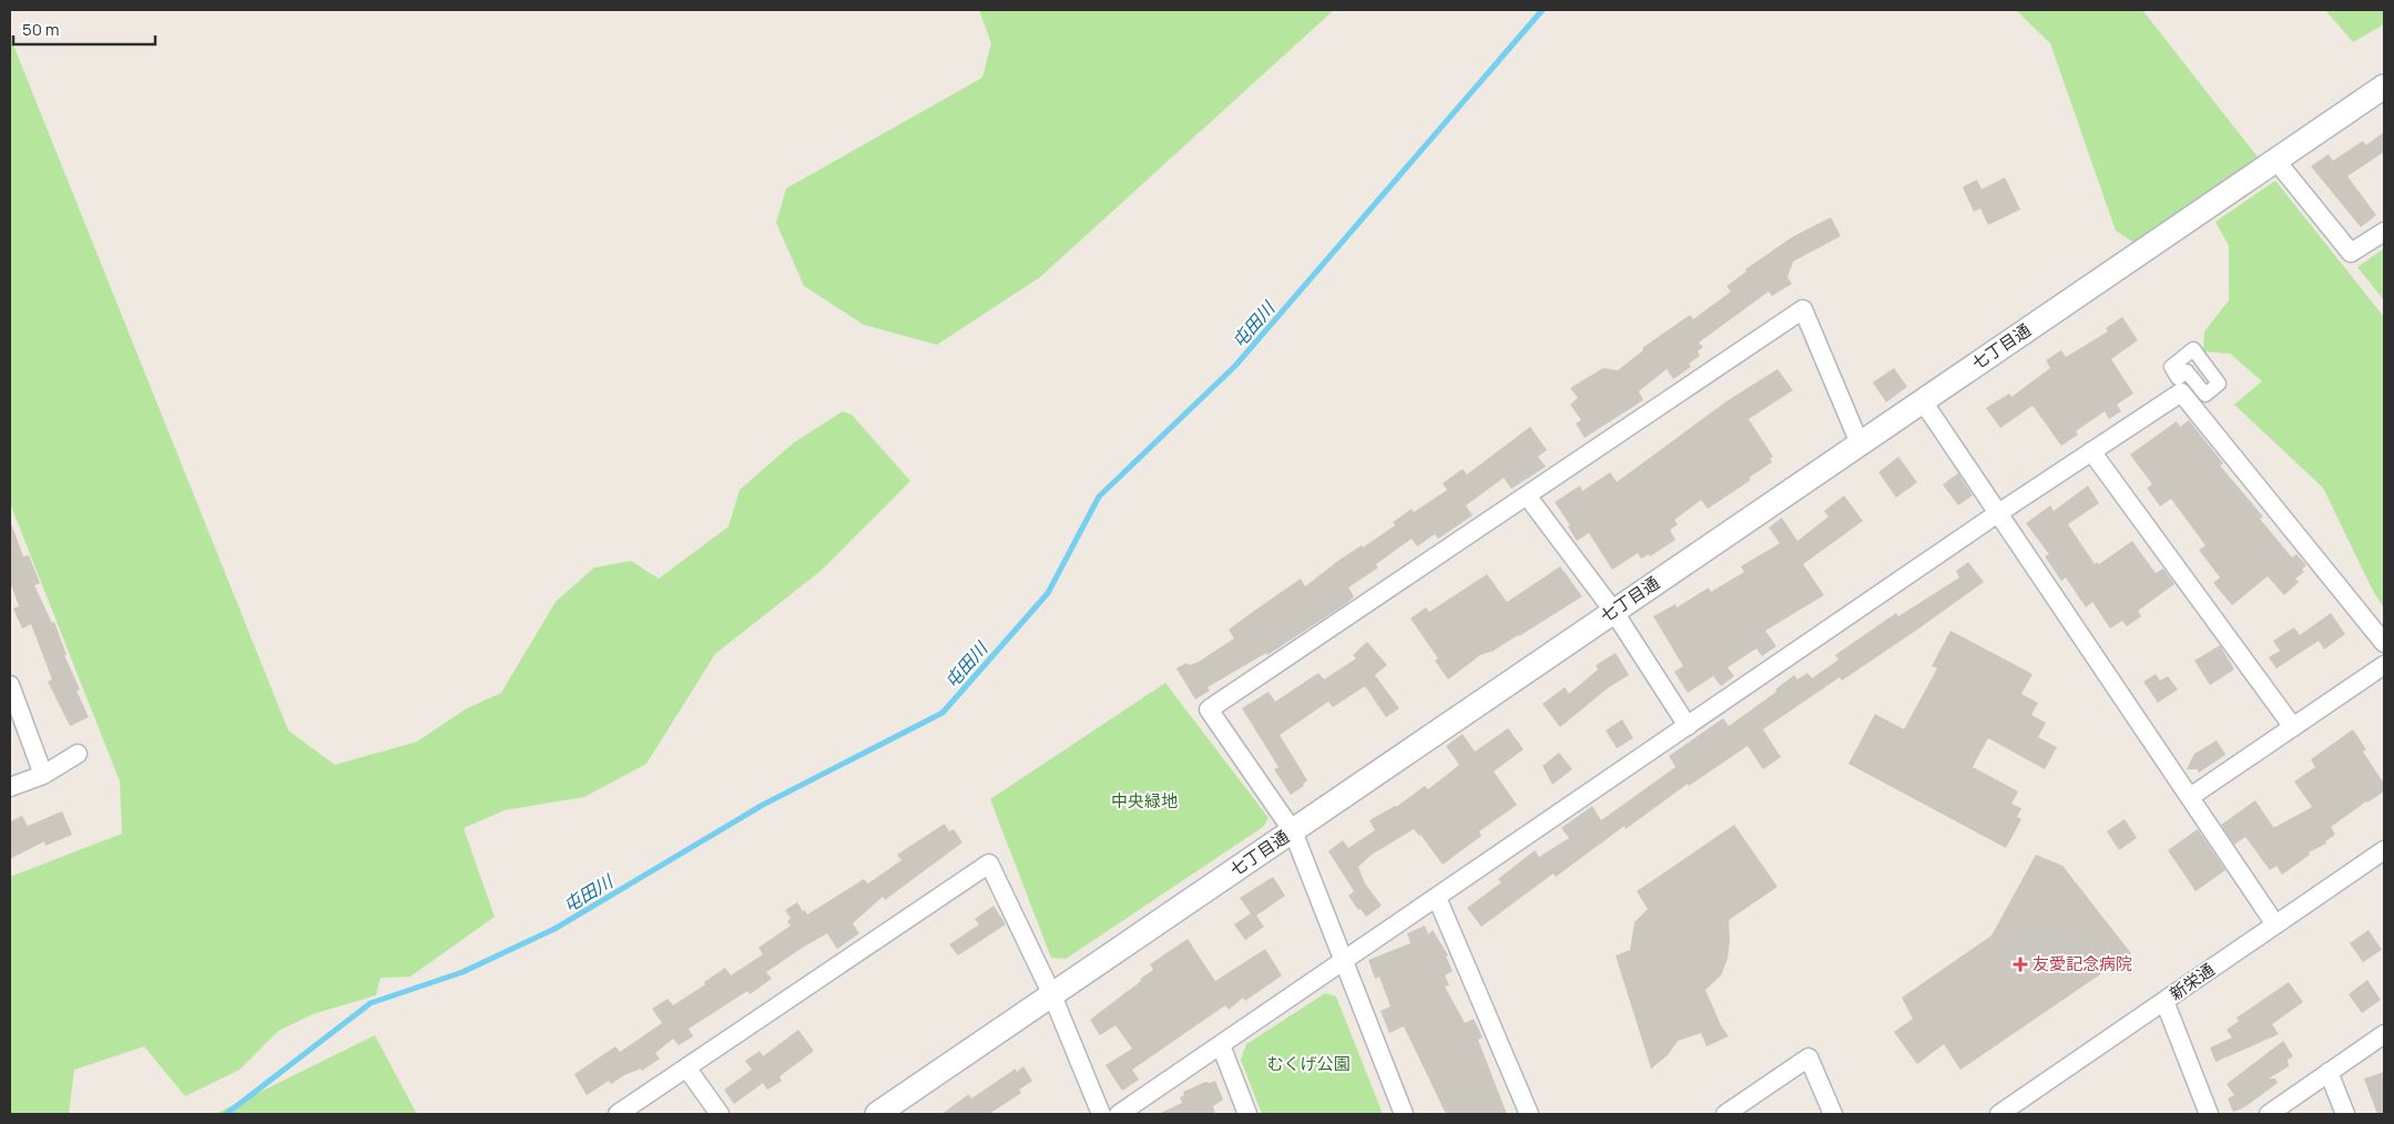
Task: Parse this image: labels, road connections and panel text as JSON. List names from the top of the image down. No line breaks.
{"streets":{"street":["七丁目通","新栄通"]},"water":["屯田川"],"parks":["中央緑地","むくげ公園"],"places":{"health":["友愛記念病院"]},"scale_bar":"50 m"}
